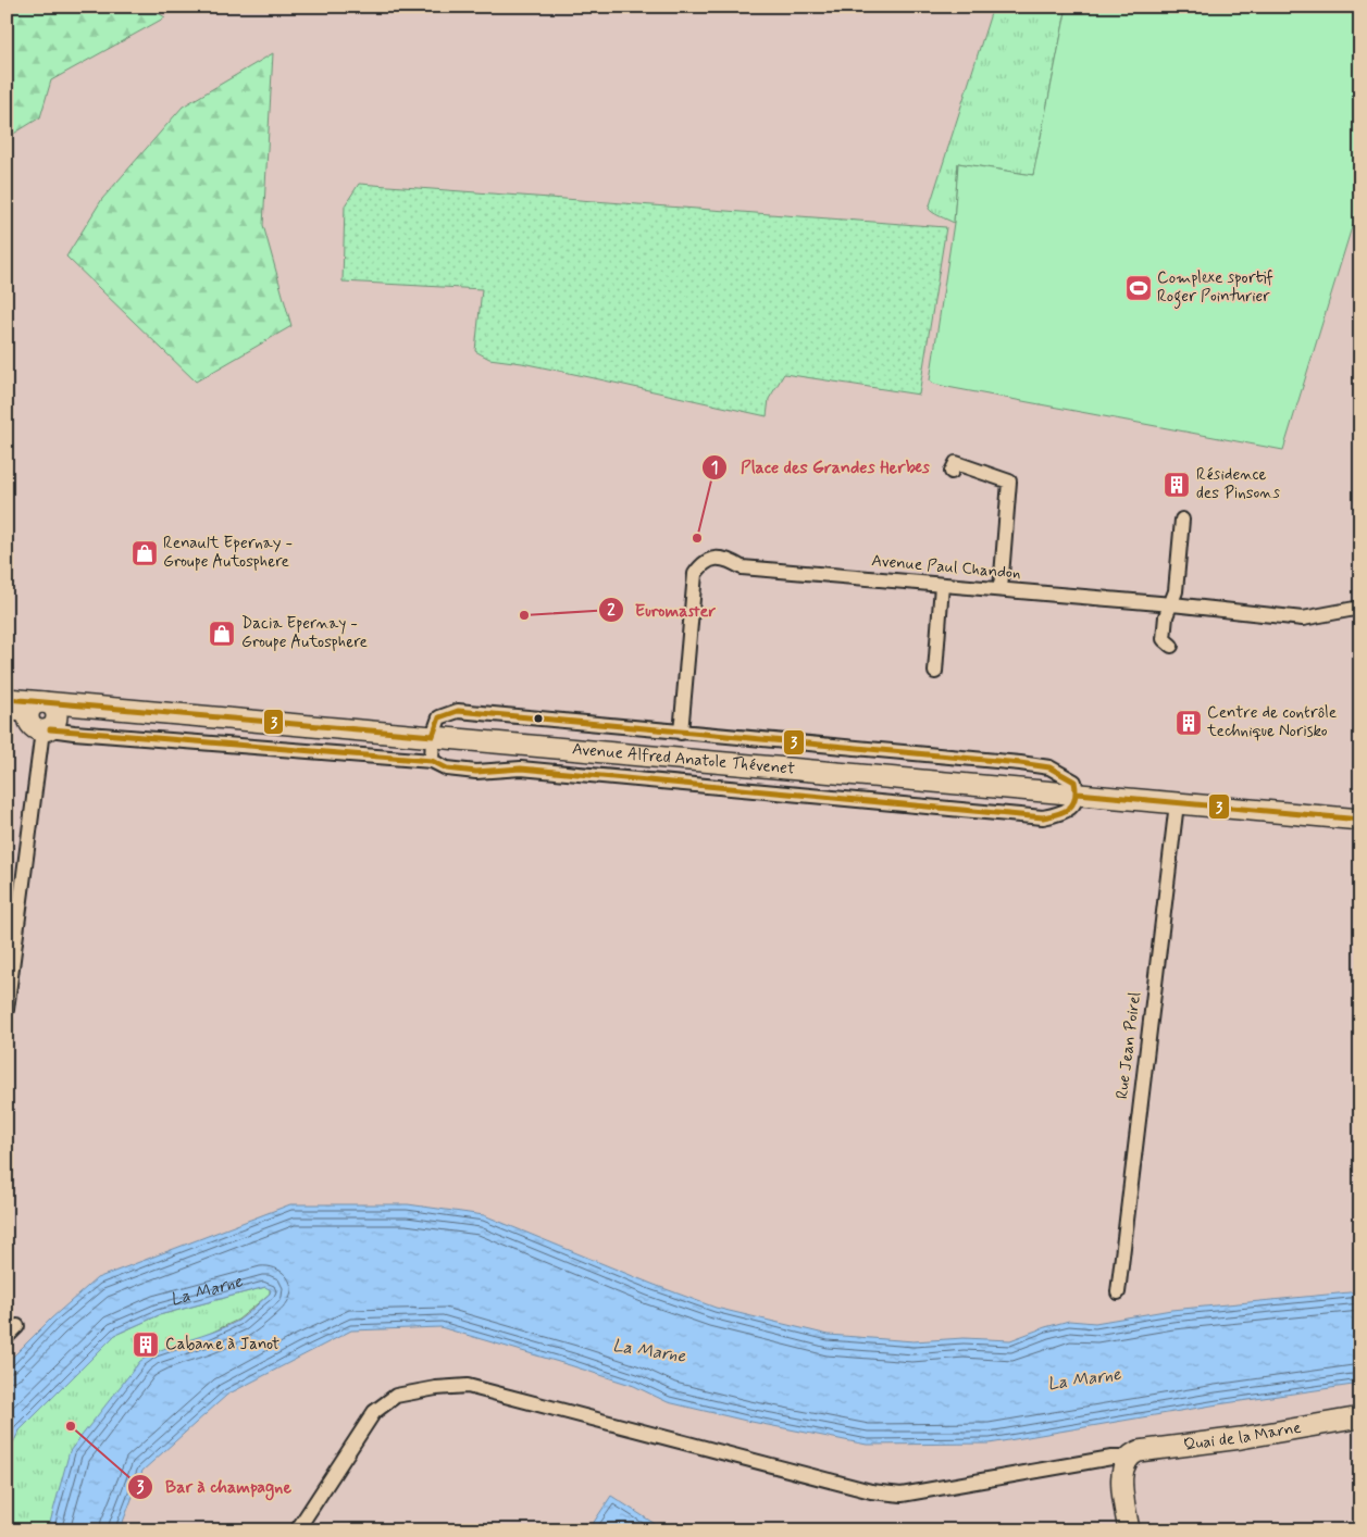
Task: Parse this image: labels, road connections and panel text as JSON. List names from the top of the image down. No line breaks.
{"streets":{"main road":["Avenue Alfred Anatole Thévenet","Quai de la Marne"],"street":["Avenue Paul Chandon","Rue Jean Poirel"]},"crossings":[["Avenue Alfred Anatole Thévenet","Rue Jean Poirel"]],"water":["La Marne"],"places":{"sports":["Complexe sportif Roger Pointurier"],"building":["Résidence des Pinsons","Centre de contrôle technique Norisko","Cabane à Janot"],"other":["Place des Grandes Herbes","Euromaster","Bar à champagne"],"shop":["Renault Epernay - Groupe Autosphere","Dacia Epernay - Groupe Autosphere"]},"lines":["transit line 3"]}
